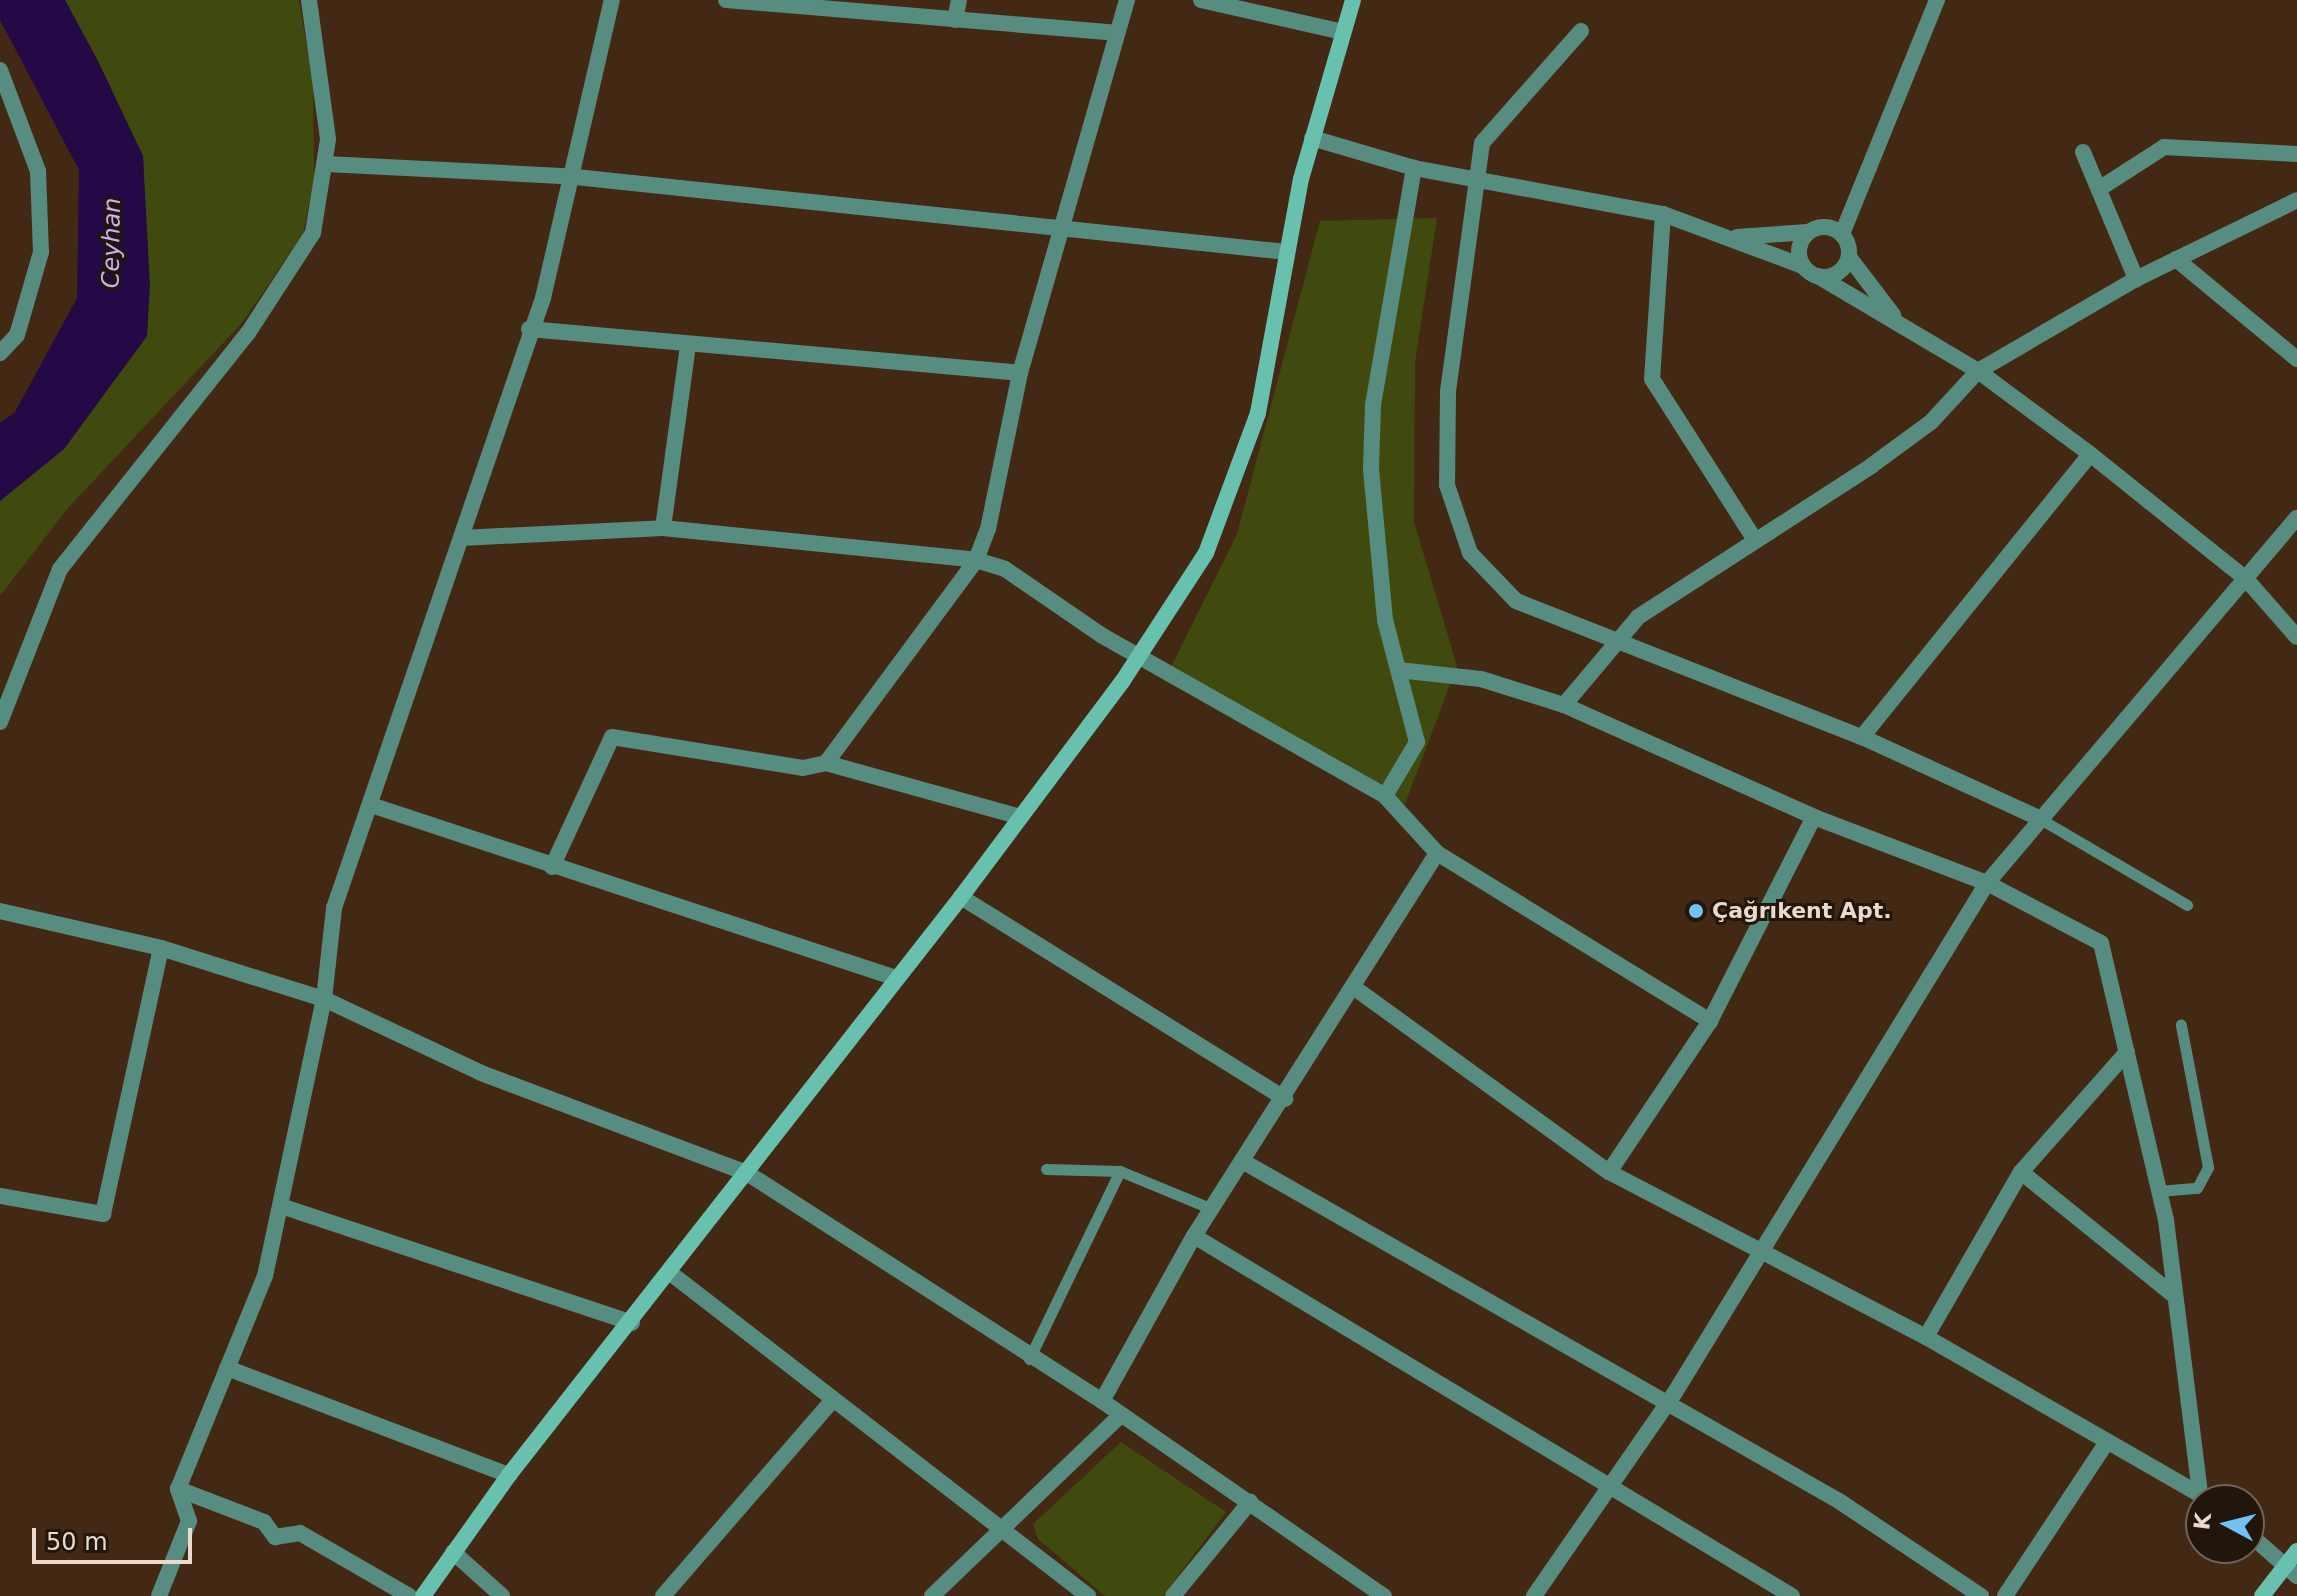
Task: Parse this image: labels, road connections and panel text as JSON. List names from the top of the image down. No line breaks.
{"water":["Ceyhan"],"places":["Çağrıkent Apt."],"scale_bar":"50 m","north":"left"}
